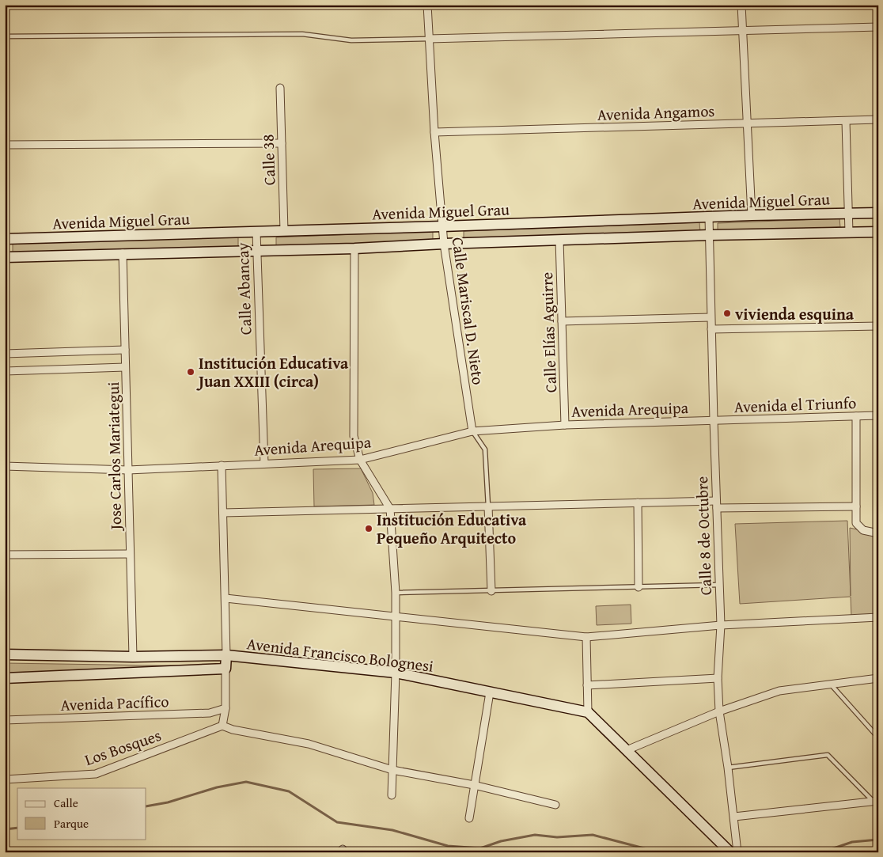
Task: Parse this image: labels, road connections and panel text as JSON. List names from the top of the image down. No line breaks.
{"streets":{"street":["Avenida Angamos","Calle 38","Avenida Miguel Grau","Calle Abancay","Calle Mariscal D. Nieto","Calle Elías Aguirre","Avenida el Triunfo","Avenida Arequipa","Jose Carlos Mariategui","Calle 8 de Octubre","Avenida Francisco Bolognesi","Avenida Pacífico","Los Bosques"]},"crossings":[["Avenida Angamos","Calle Mariscal D. Nieto"],["Calle 38","Avenida Miguel Grau"],["Avenida Miguel Grau","Calle Abancay"],["Avenida Miguel Grau","Calle Mariscal D. Nieto"],["Avenida Miguel Grau","Calle Elías Aguirre"],["Avenida Miguel Grau","Jose Carlos Mariategui"],["Avenida Miguel Grau","Calle 8 de Octubre"],["Calle Abancay","Avenida Arequipa"],["Calle Mariscal D. Nieto","Avenida Arequipa"],["Calle Elías Aguirre","Avenida Arequipa"],["Avenida el Triunfo","Avenida Arequipa"],["Avenida el Triunfo","Calle 8 de Octubre"],["Avenida Arequipa","Jose Carlos Mariategui"],["Avenida Arequipa","Calle 8 de Octubre"],["Jose Carlos Mariategui","Avenida Francisco Bolognesi"]],"places":["vivienda esquina","Institución Educativa Juan XXIII (circa)","Institución Educativa Pequeño Arquitecto"],"legend":["Calle","Parque"]}
